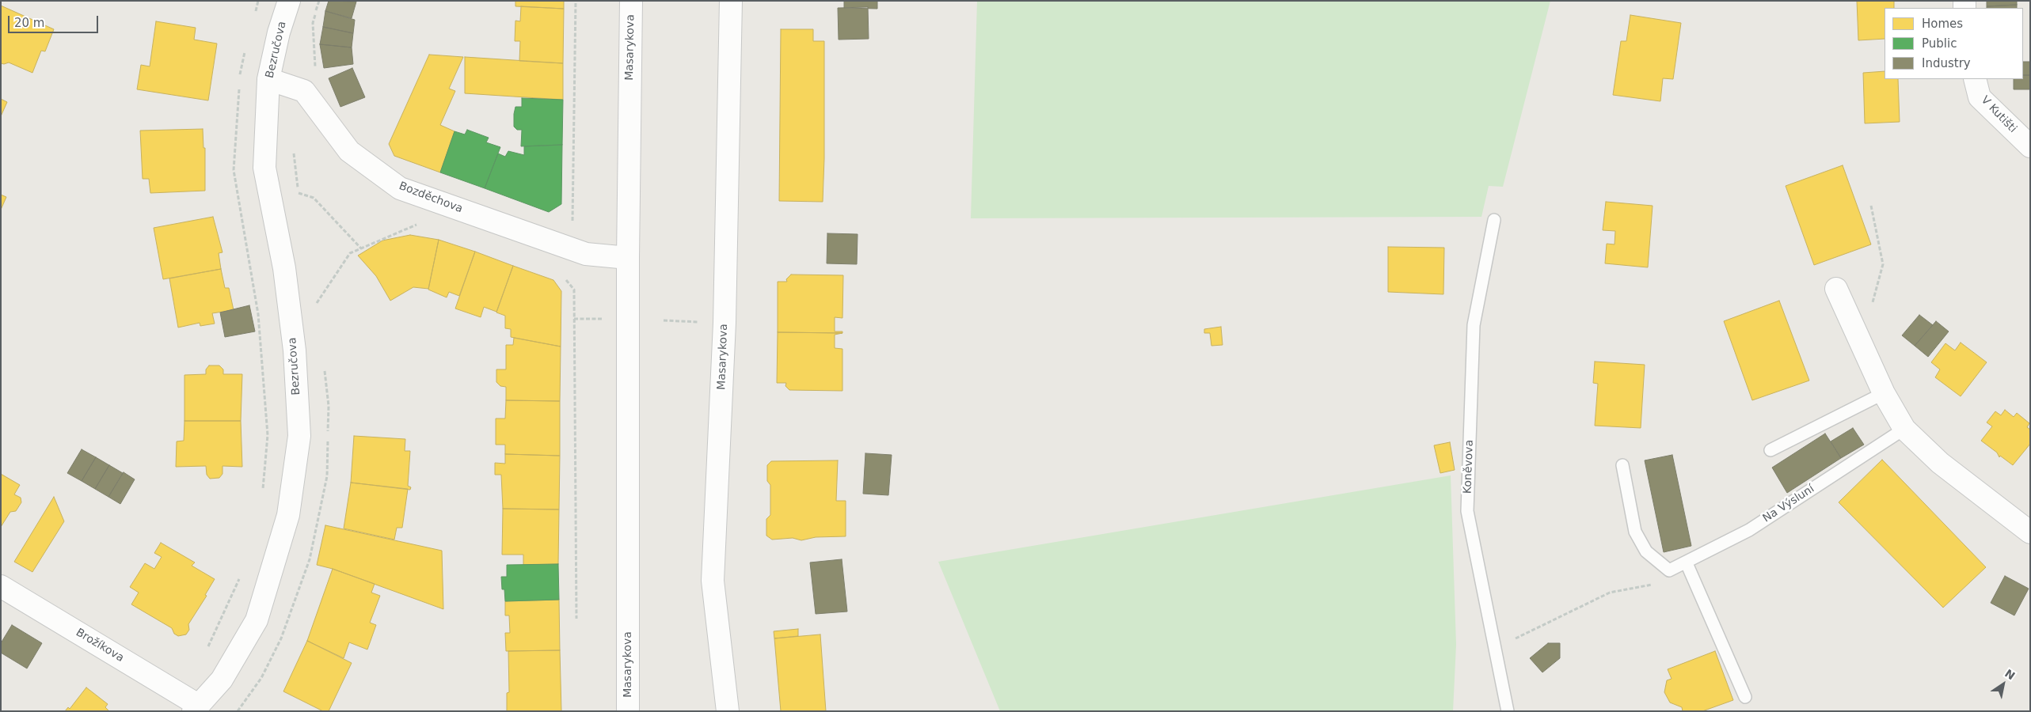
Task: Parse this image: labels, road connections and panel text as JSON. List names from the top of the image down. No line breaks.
{"streets":{"street":["Masarykova","Bezručova","V Kutišti","Bozděchova","Brožíkova"],"lane":["Koněvova","Na Výsluní"]},"crossings":[["Masarykova","Bozděchova"],["Bezručova","Bozděchova"],["Bezručova","Brožíkova"]],"legend":["Homes","Public","Industry"],"scale_bar":"20 m","north":"top right"}
